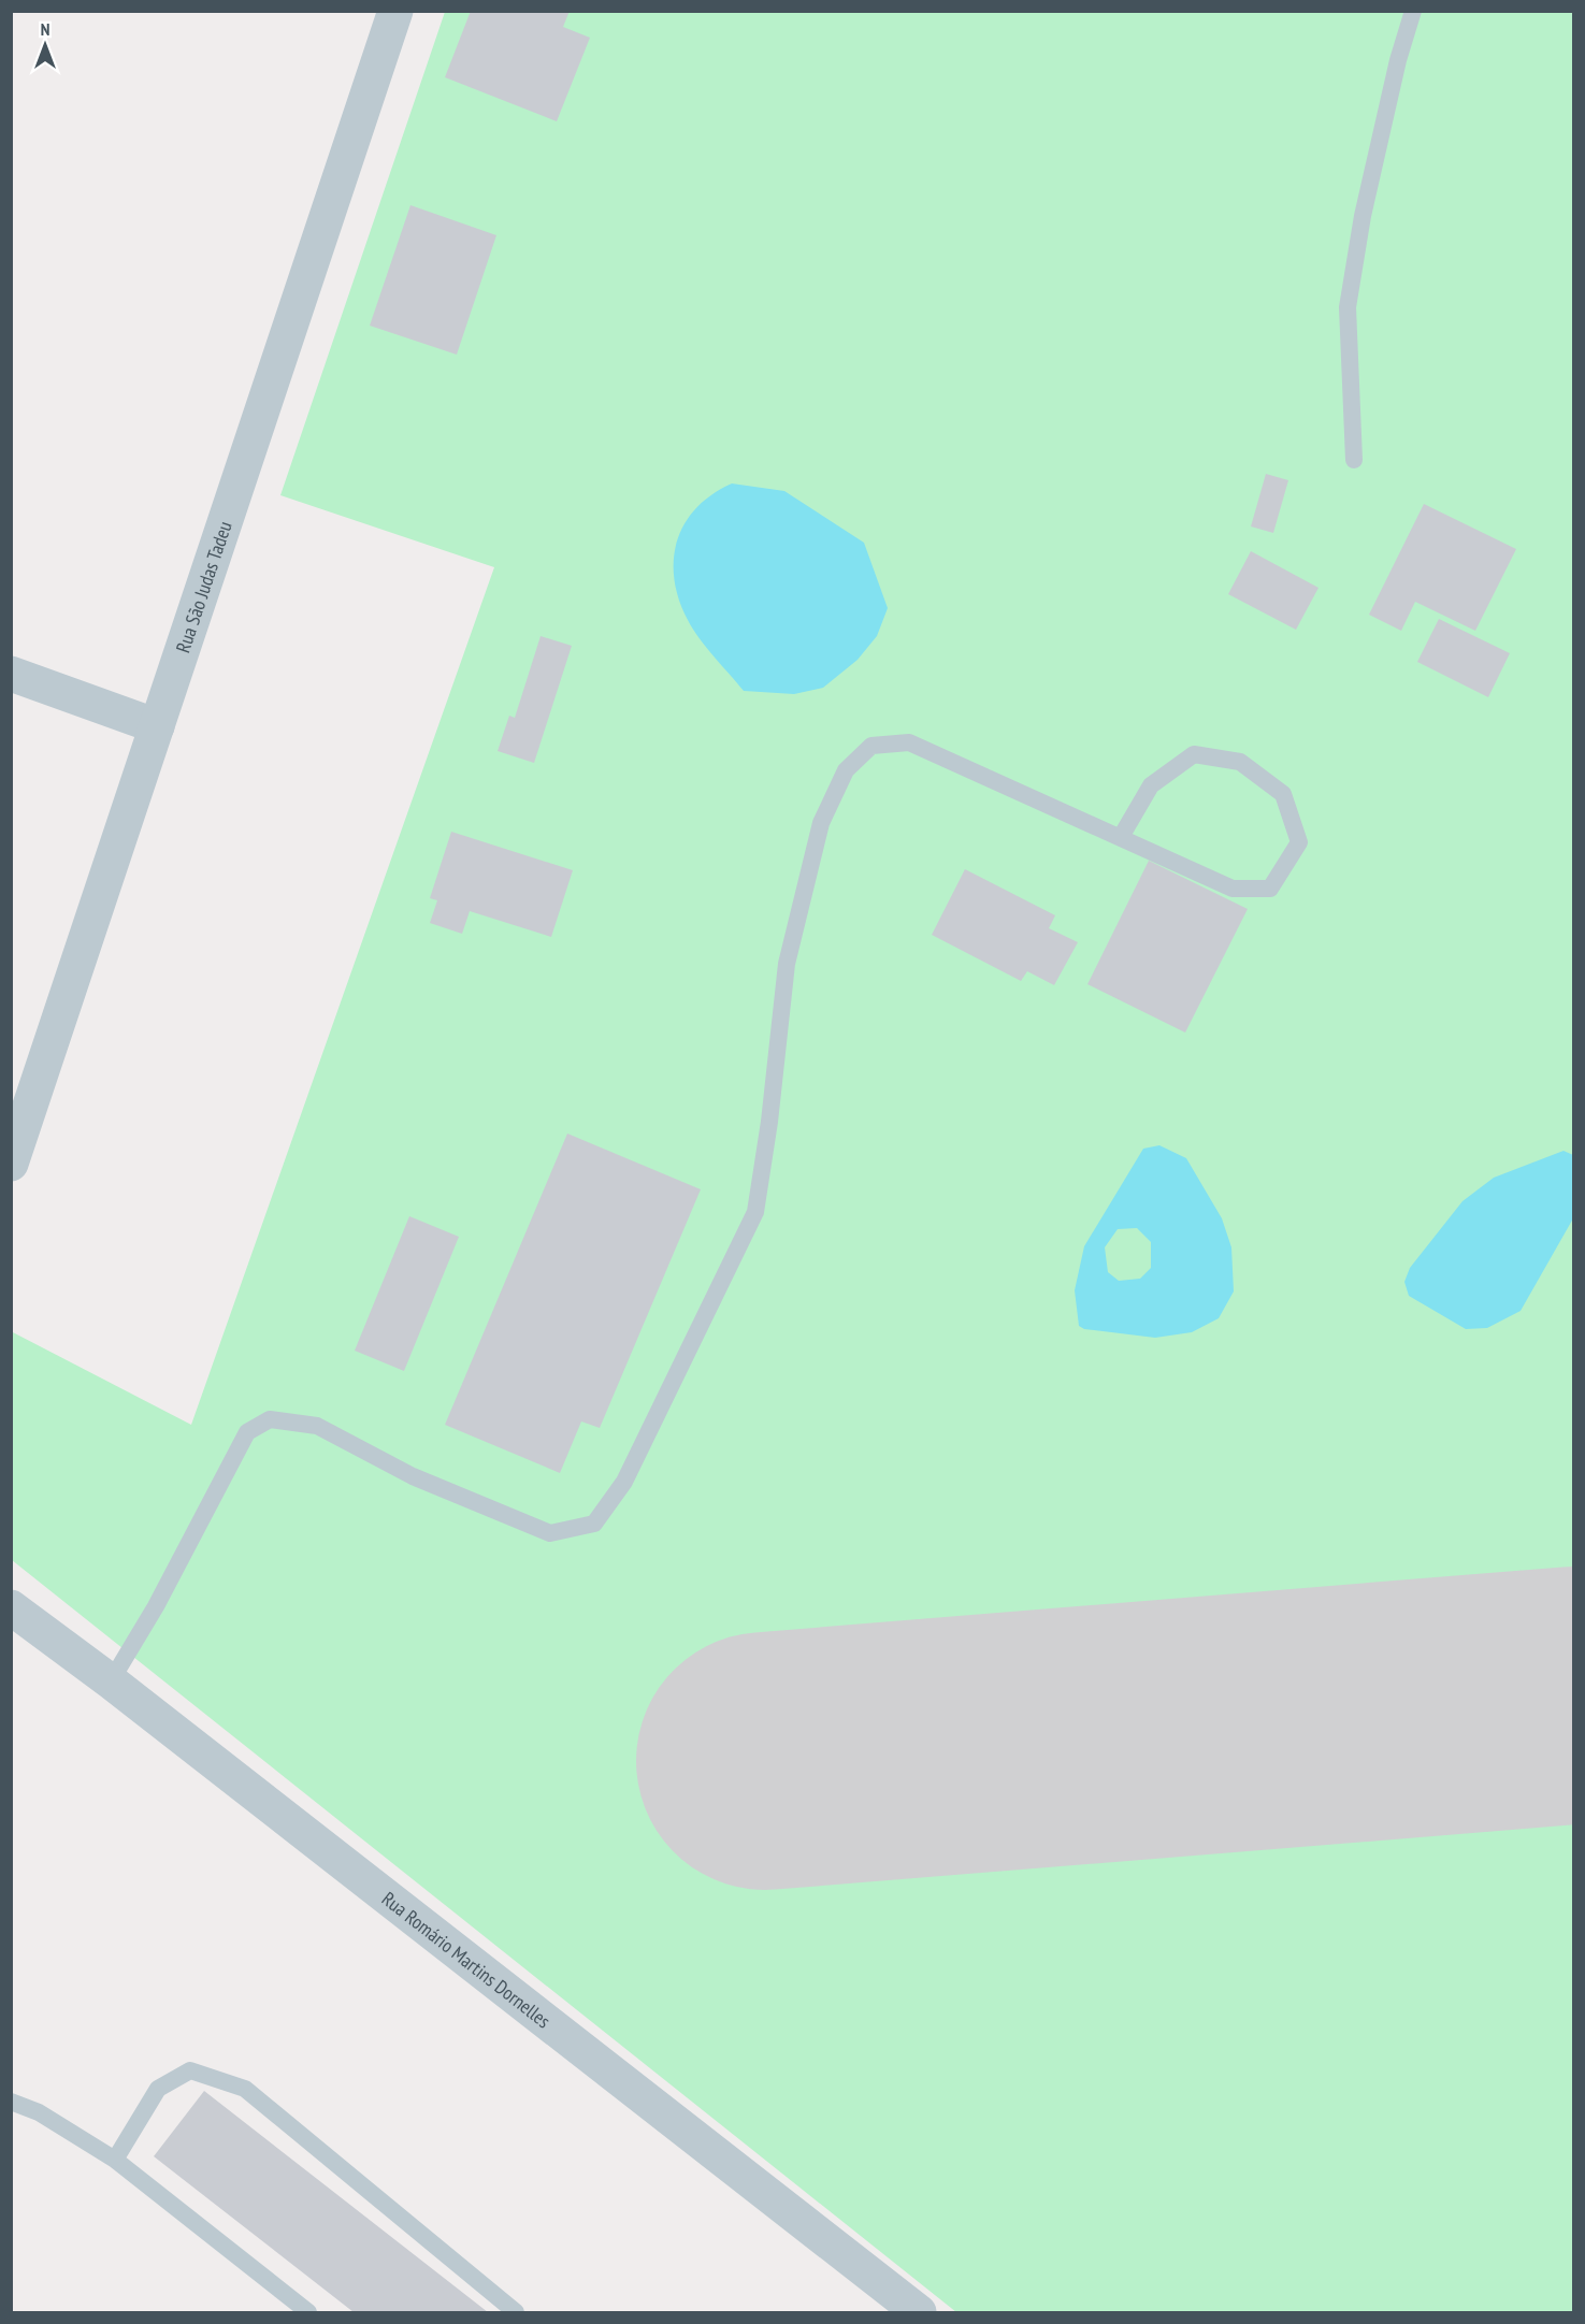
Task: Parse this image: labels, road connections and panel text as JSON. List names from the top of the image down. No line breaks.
{"streets":{"street":["Rua São Judas Tadeu","Rua Romário Martins Dornelles"]},"north":"top"}
